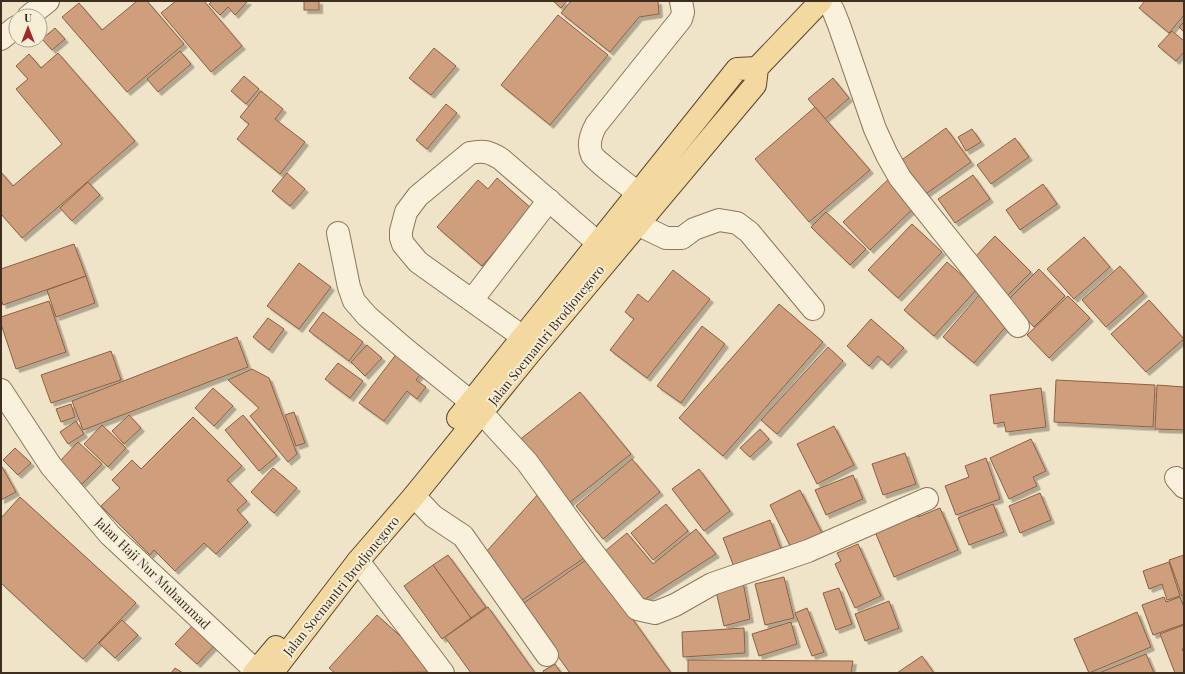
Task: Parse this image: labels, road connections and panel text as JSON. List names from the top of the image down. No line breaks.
{"streets":{"main road":["Jalan Soemantri Brodjonegoro"],"street":["Jalan Haji Nur Muhammad"]},"crossings":[["Jalan Soemantri Brodjonegoro","Jalan Haji Nur Muhammad"]],"north":"top"}
